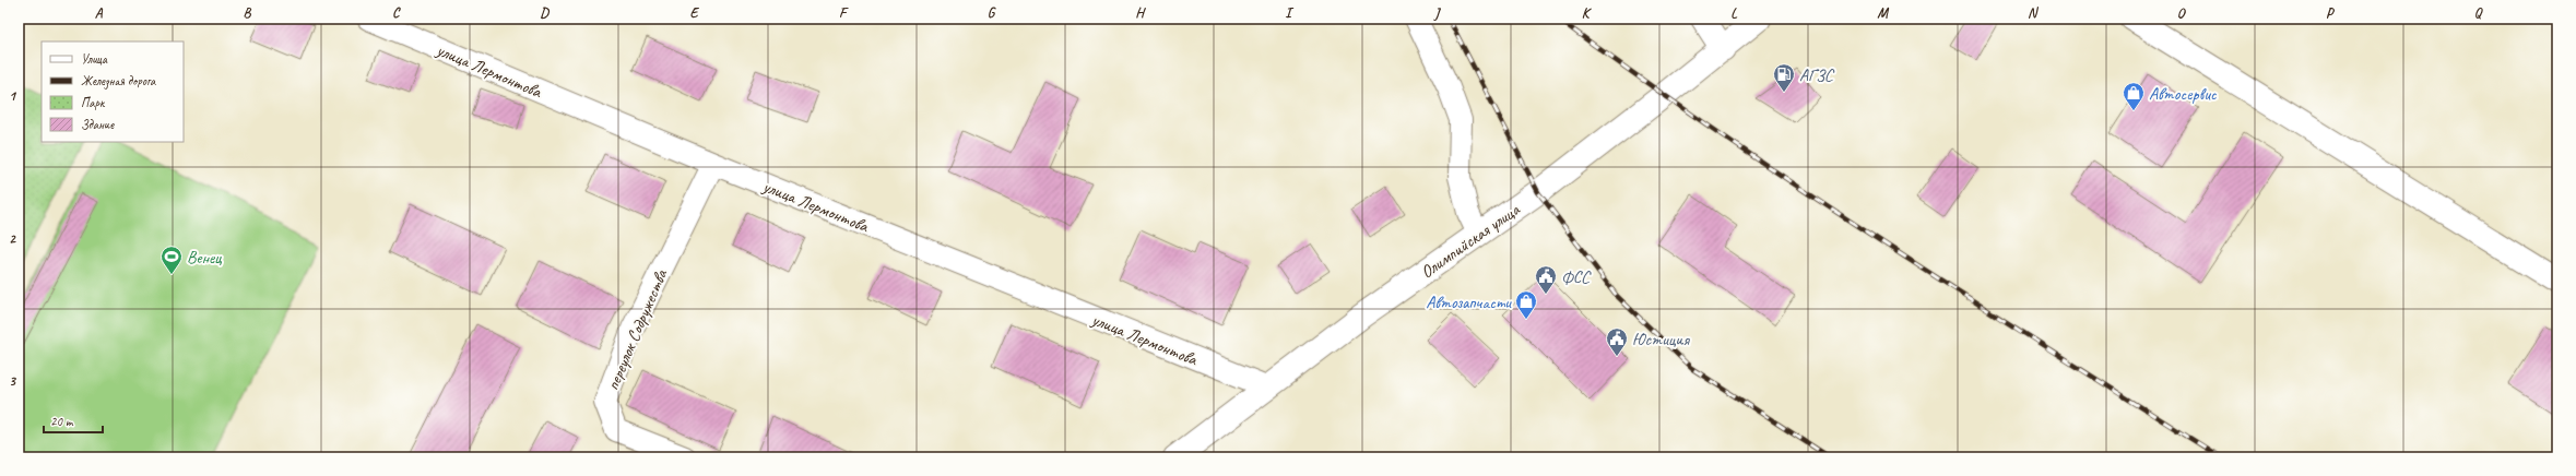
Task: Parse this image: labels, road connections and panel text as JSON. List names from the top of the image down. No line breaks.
{"streets":{"street":["улица Лермонтова","Олимпийская улица","переулок Содружества"]},"crossings":[["улица Лермонтова","Олимпийская улица"],["улица Лермонтова","переулок Содружества"]],"places":{"fuel station":["АГЗС"],"shop":["Автосервис","Автозапчасти"],"sports":["Венец"],"public building":["ФСС","Юстиция"]},"legend":["Улица","Железная дорога","Парк","Здание"],"scale_bar":"20 m","grid":{"columns":["A","B","C","D","E","F","G","H","I","J","K","L","M","N","O","P","Q"],"rows":["1","2","3"]}}
